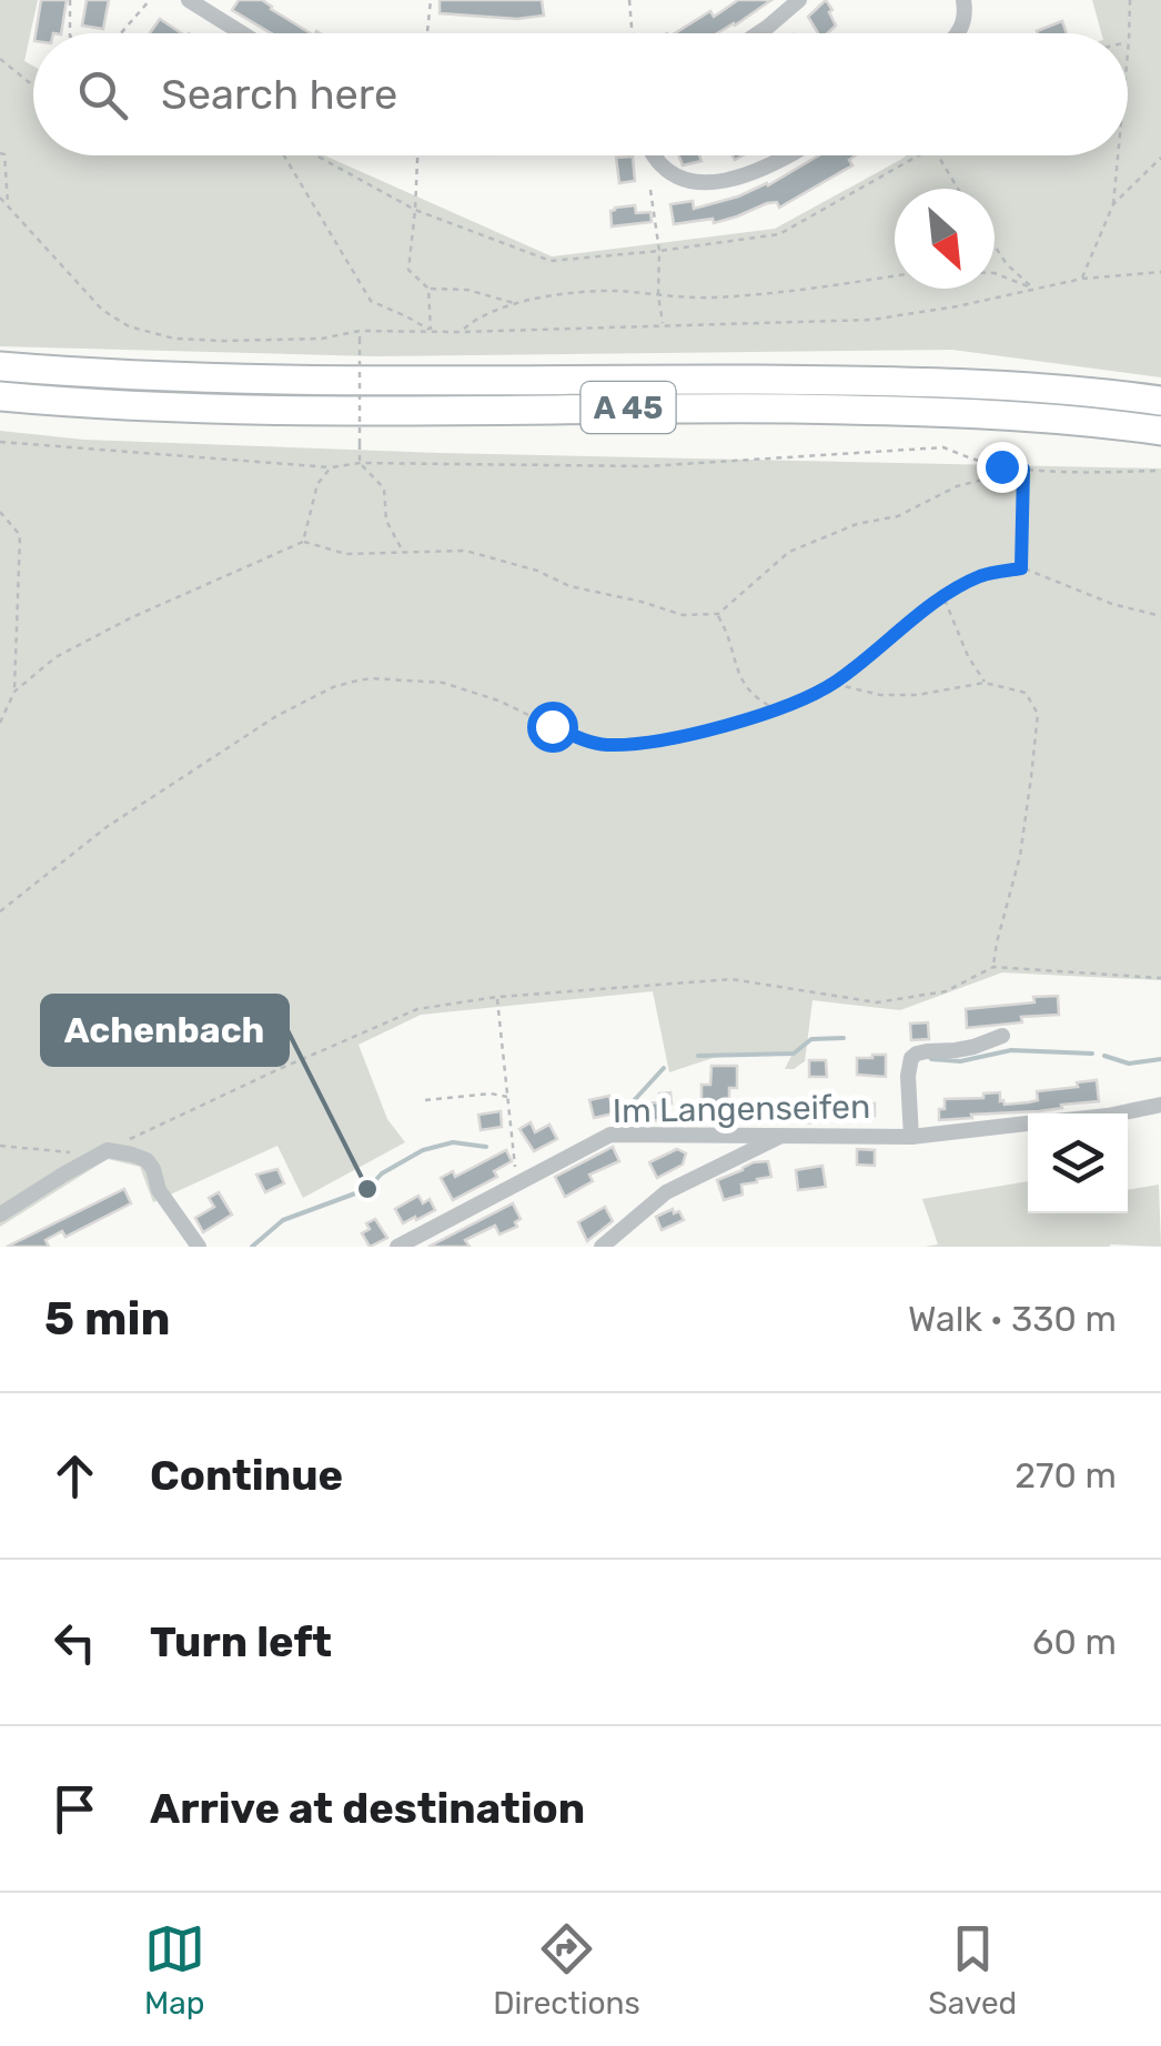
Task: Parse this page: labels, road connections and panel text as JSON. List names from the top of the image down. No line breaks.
{"streets":{"highway":["A 45"],"street":["Im Langenseifen"]},"places":["Achenbach"],"north":"bottom right","page":{"search":"Search here","heading":["5 min","Walk · 330 m"],"list":[["Continue","270 m"],["Turn left","60 m"],"Arrive at destination"],"nav":["Map","Directions","Saved"]}}
